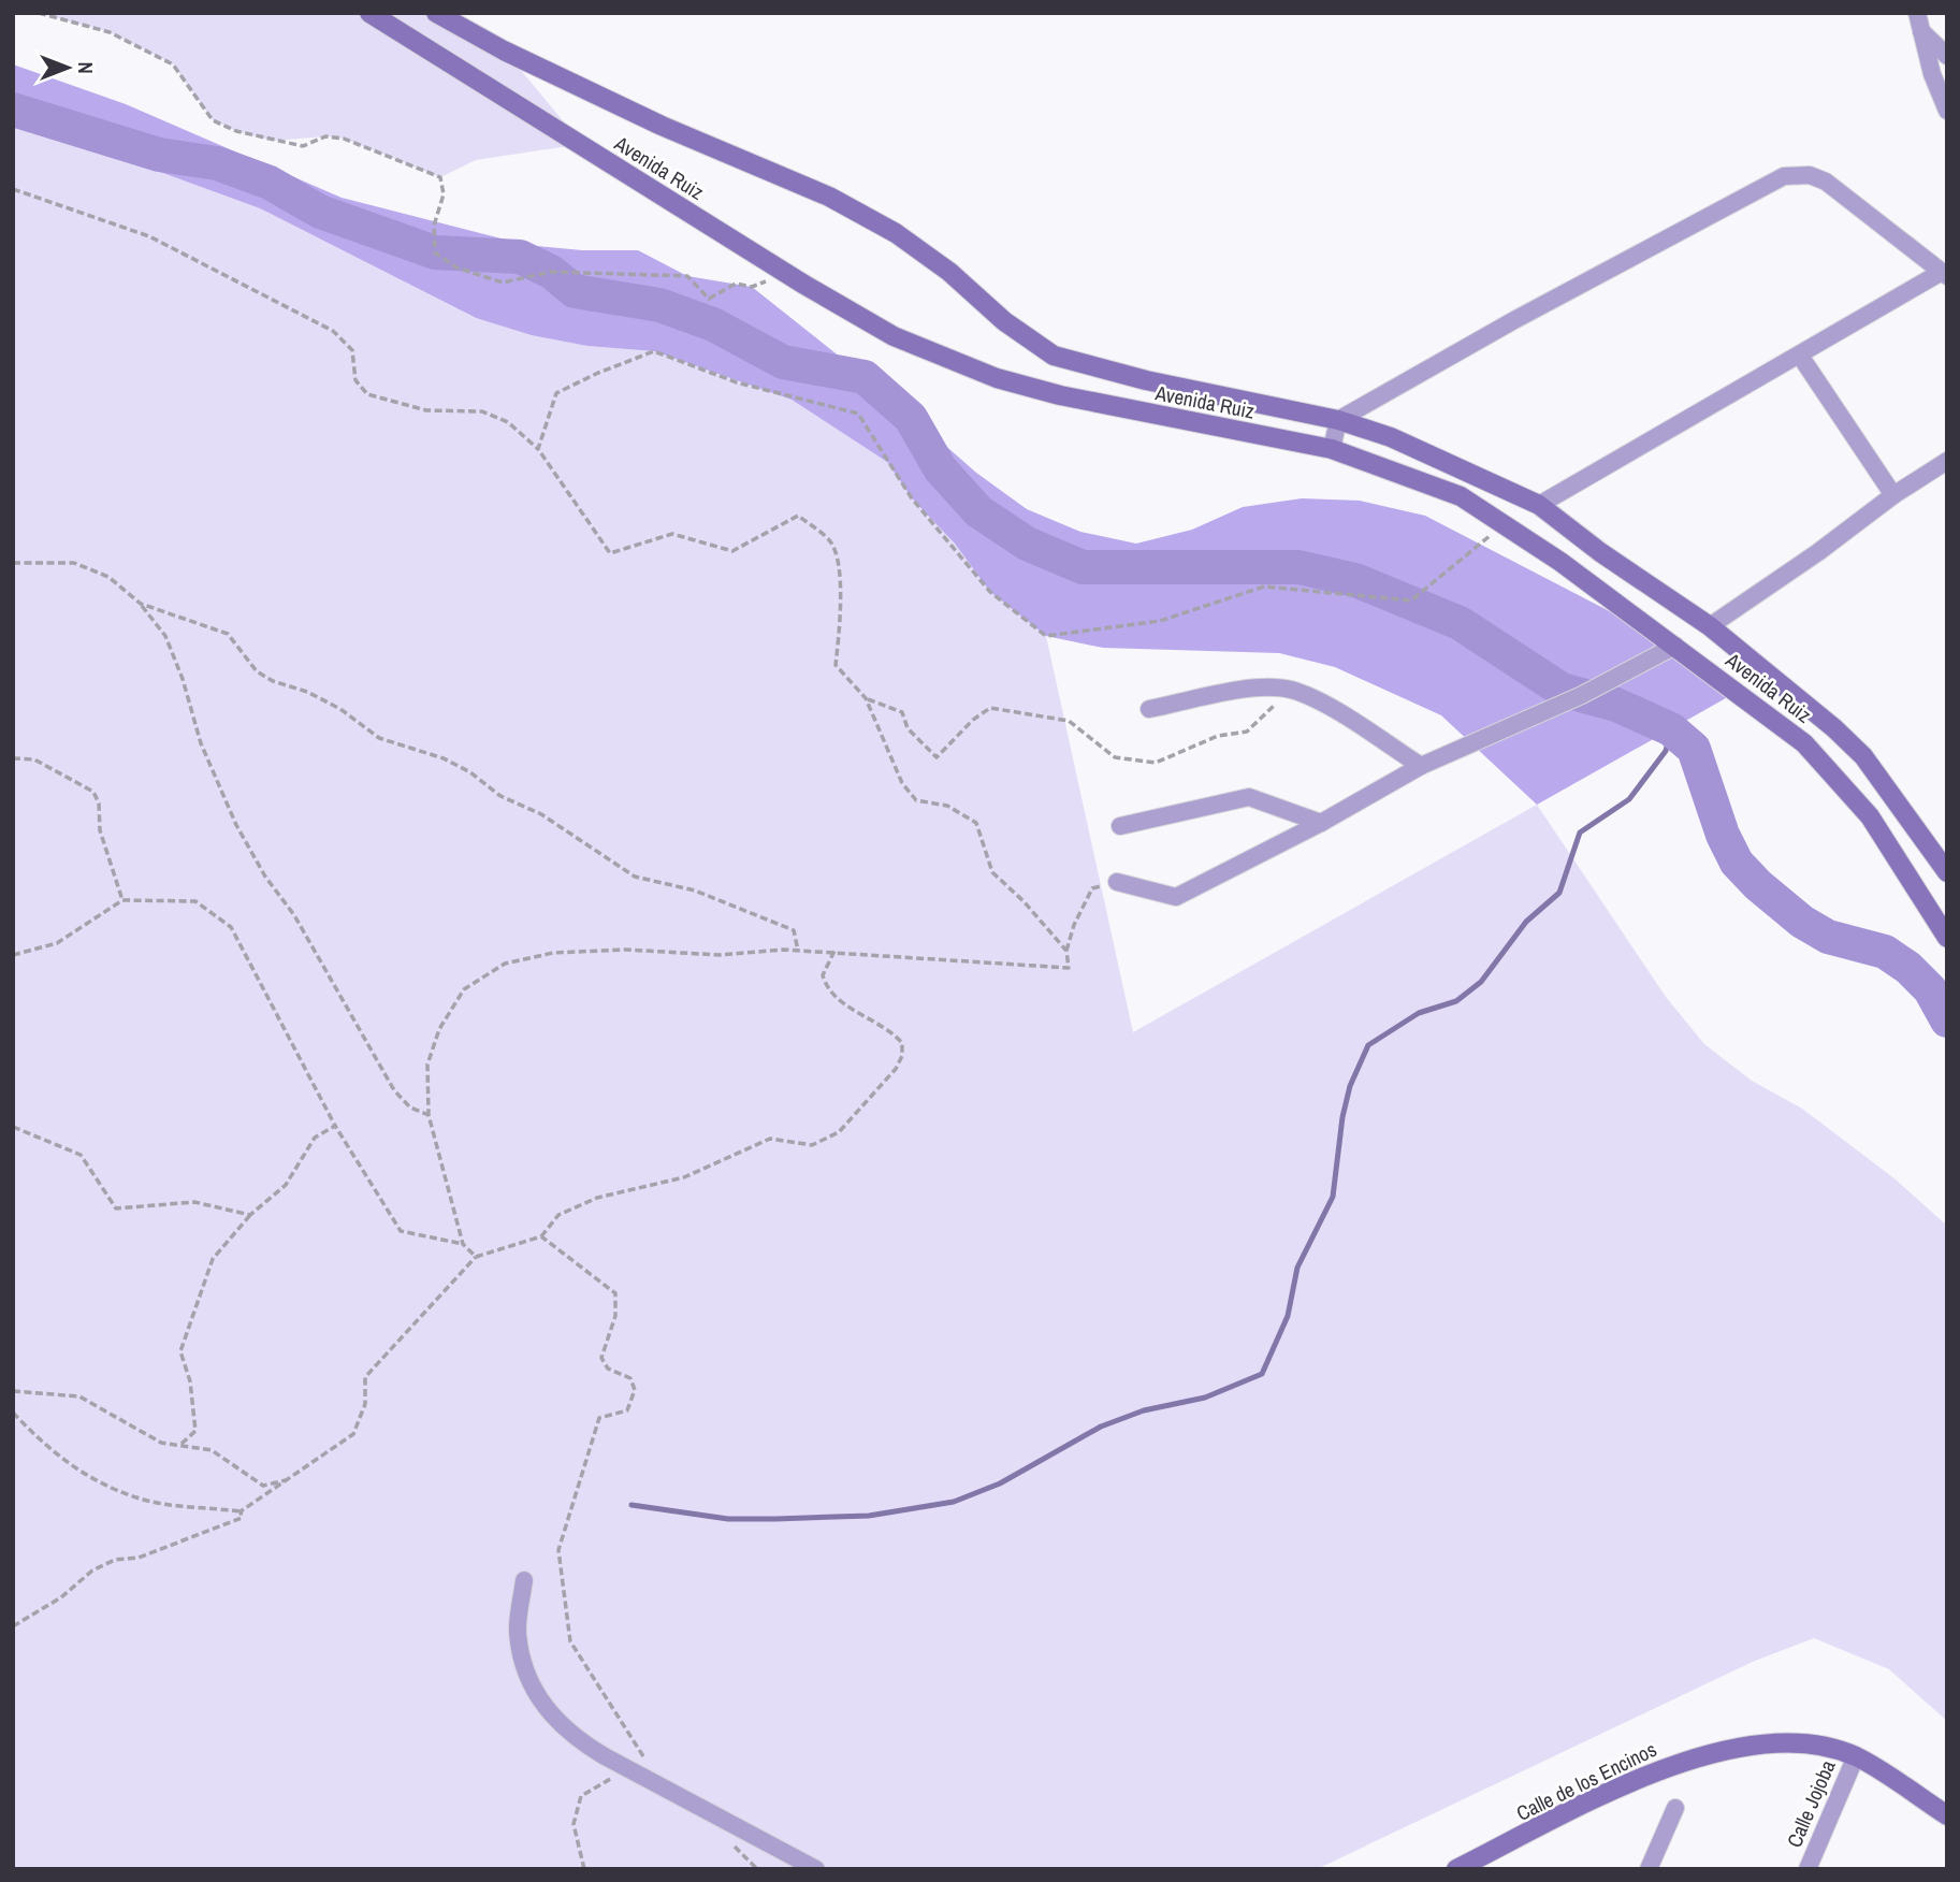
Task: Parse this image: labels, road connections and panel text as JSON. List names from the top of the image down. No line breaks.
{"streets":{"street":["Avenida Ruiz","Calle de los Encinos","Calle Jojoba"]},"crossings":[["Calle de los Encinos","Calle Jojoba"]],"north":"right"}
